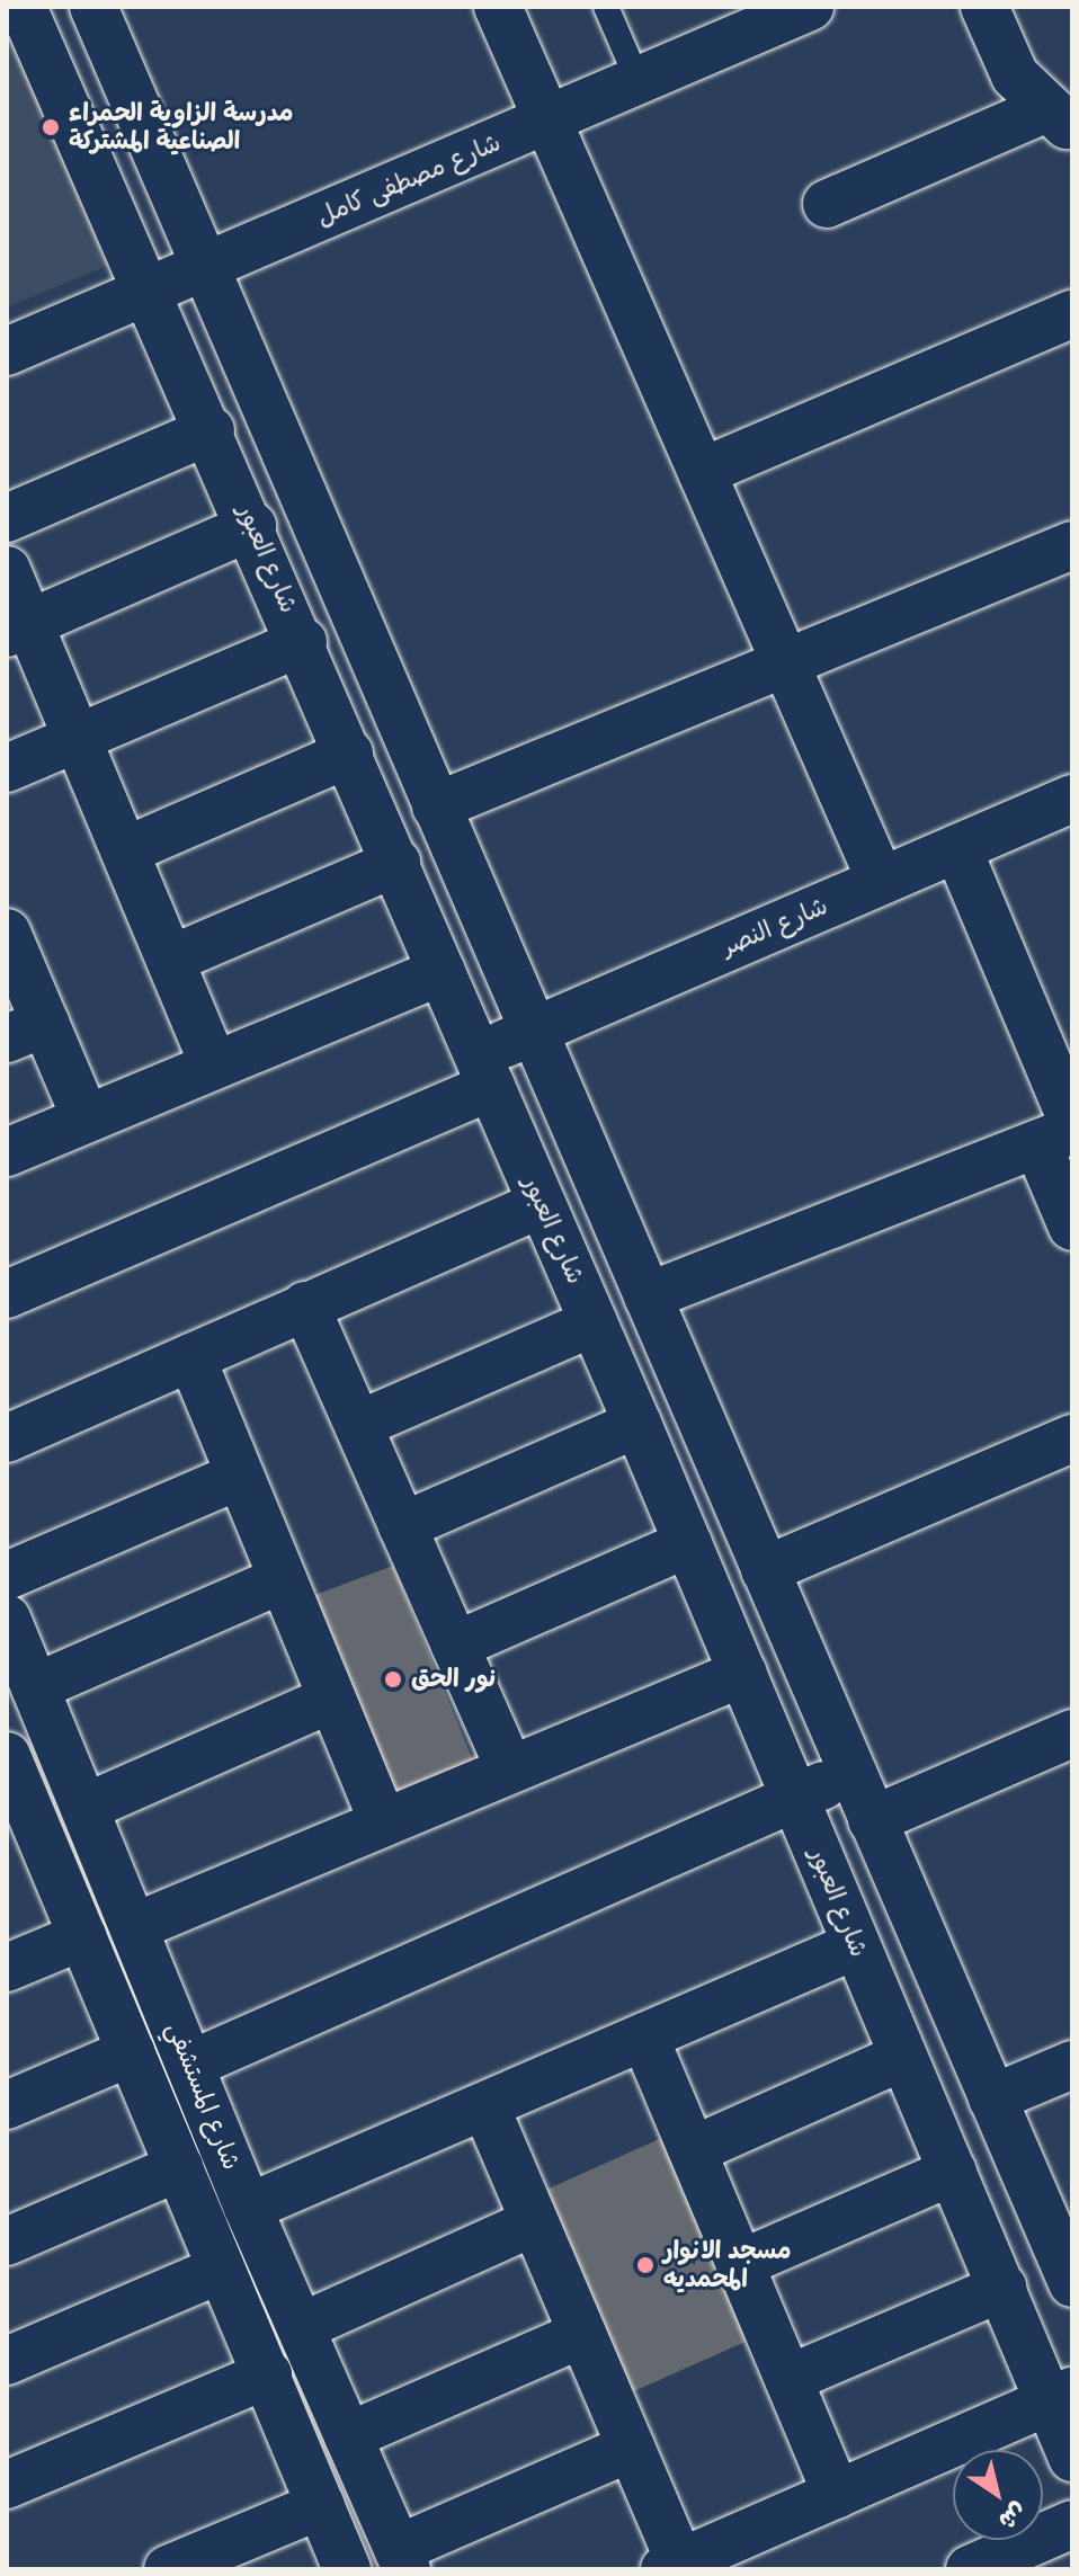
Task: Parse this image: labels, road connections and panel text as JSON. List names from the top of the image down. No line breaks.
{"streets":{"street":["شارع مصطفى كامل","شارع العبور","شارع النصر","شارع المستشفي"]},"crossings":[["شارع مصطفى كامل","شارع العبور"],["شارع العبور","شارع النصر"]],"places":["مدرسة الزاوية الحمراء الصناعية المشتركة","نور الحق","مسجد الانوار المحمديه"],"north":"bottom right"}
